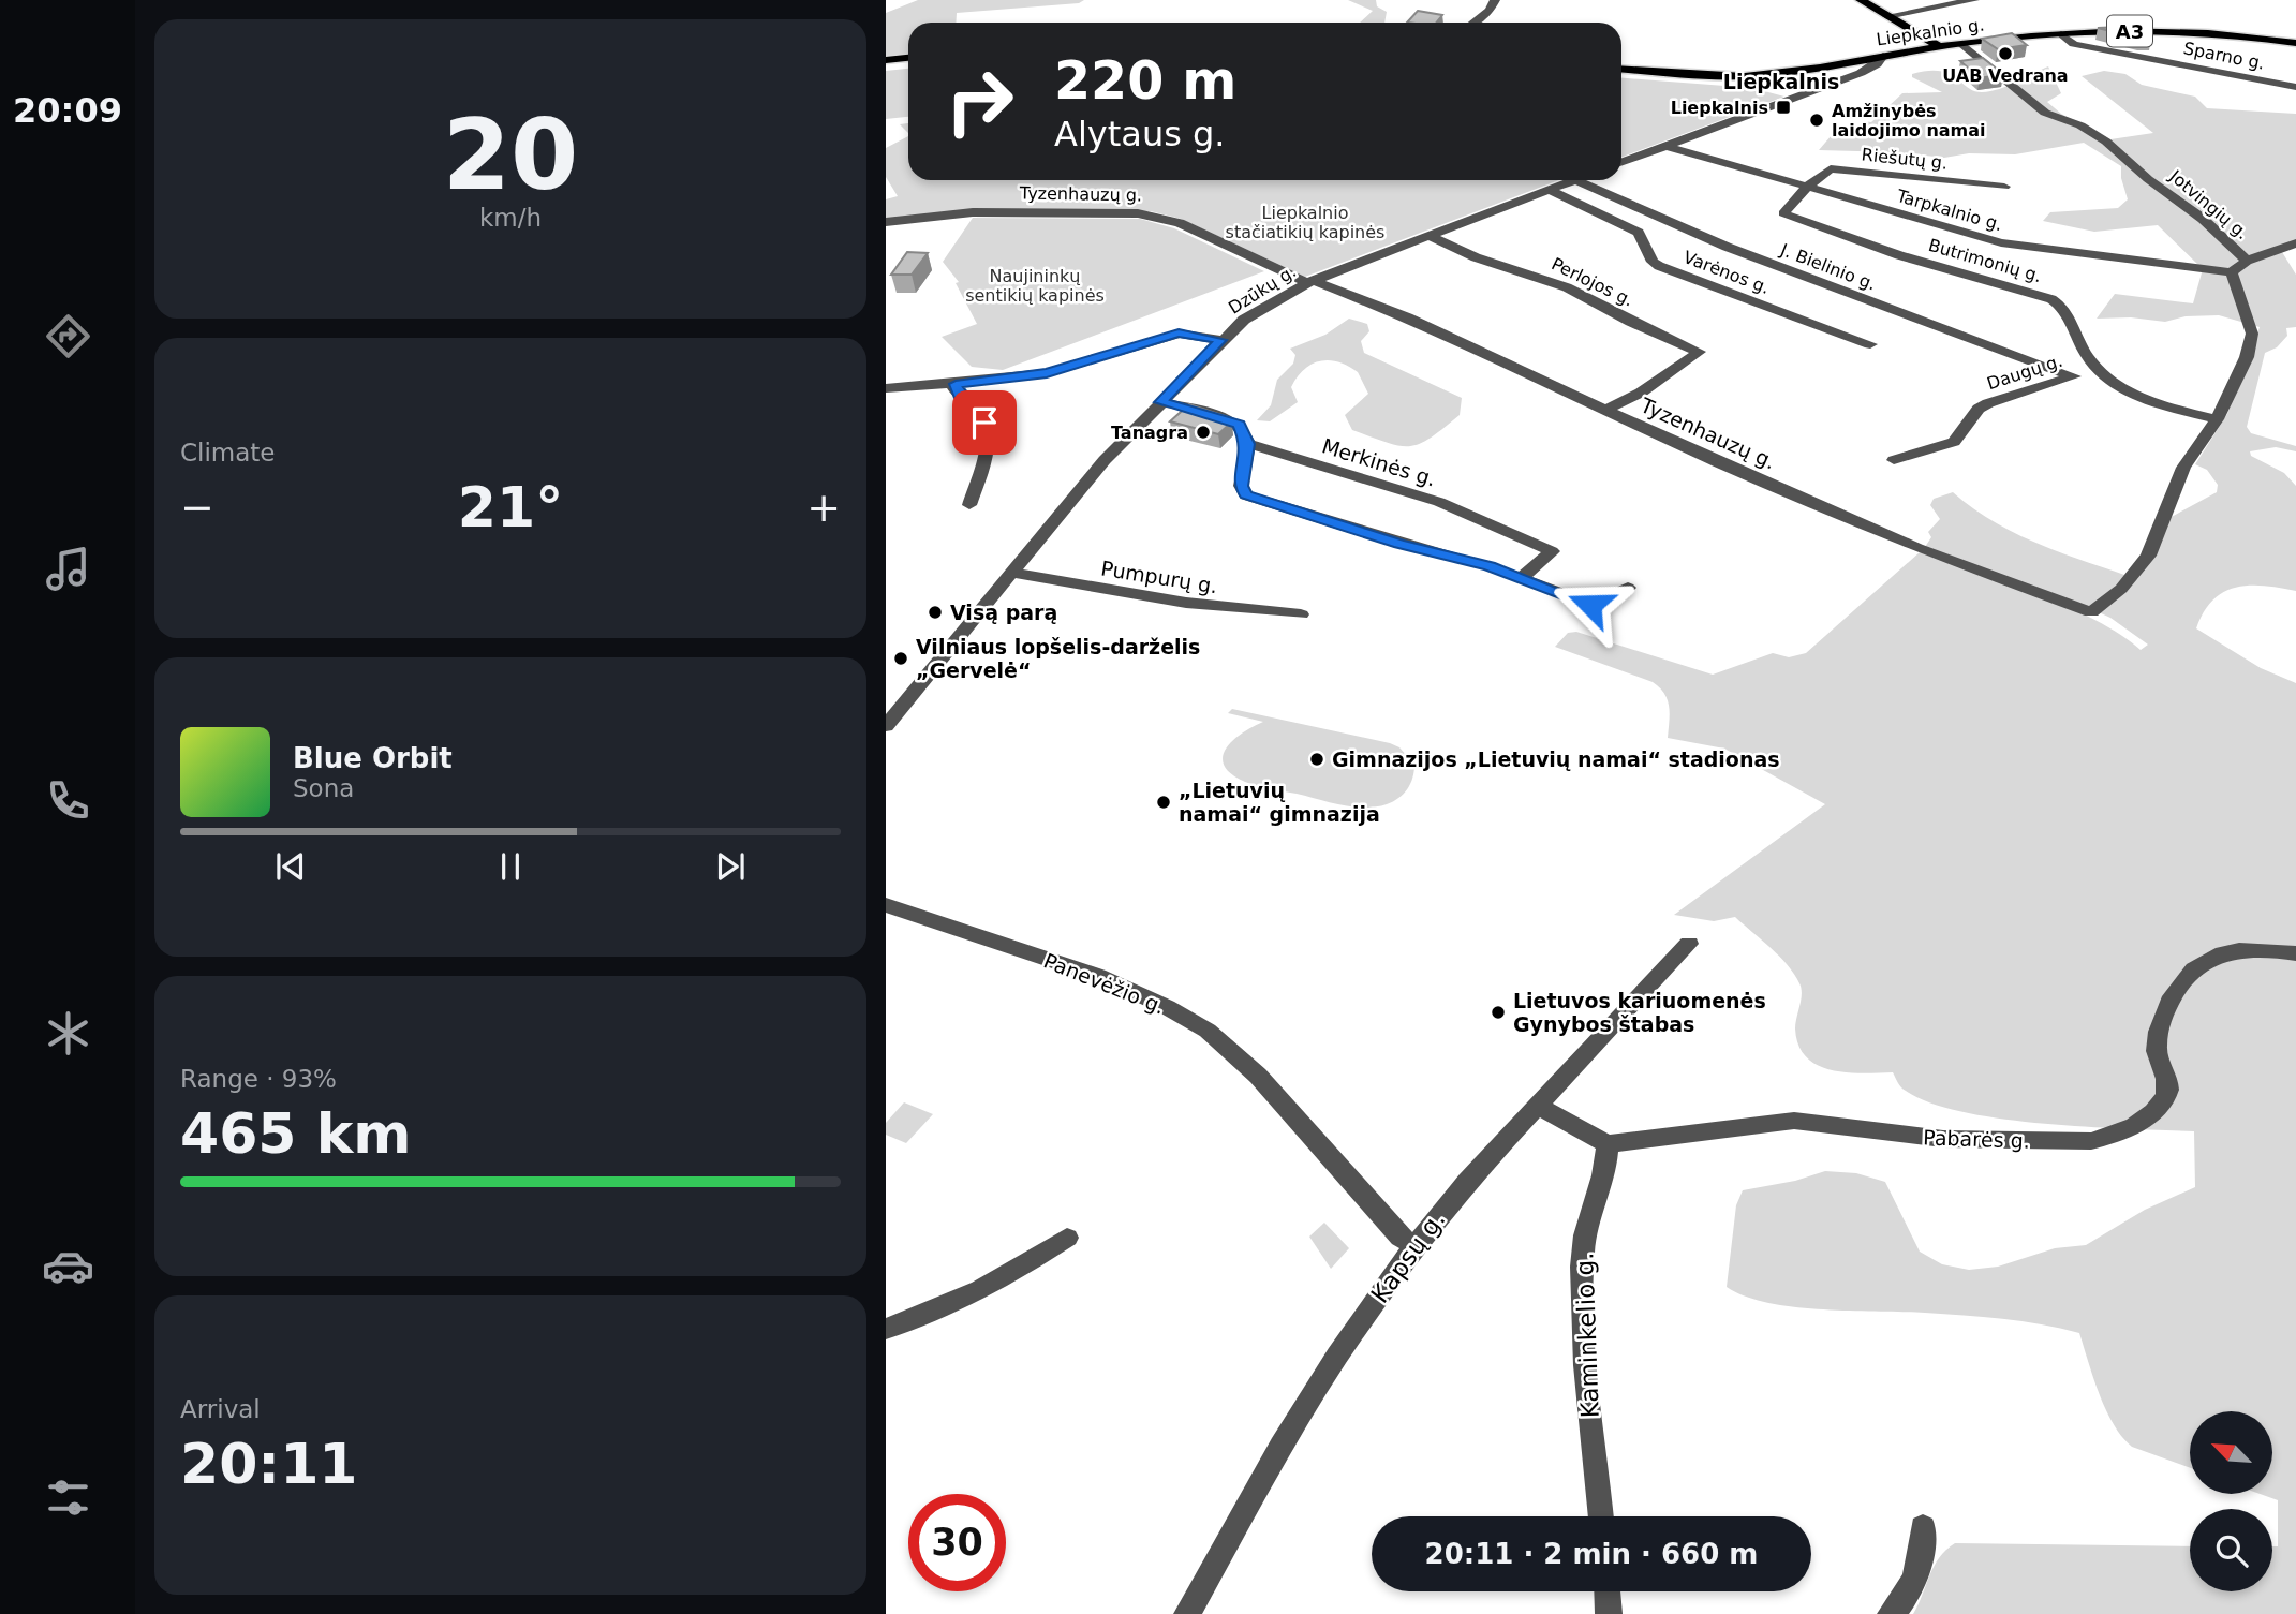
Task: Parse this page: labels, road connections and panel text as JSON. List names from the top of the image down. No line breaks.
{"streets":{"main road":["A3","Liepkalnio g."],"street":["Sparno g.","Riešutų g.","Tyzenhauzų g.","Jotvingių g.","Tarpkalnio g.","Butrimonių g.","J. Bielinio g.","Varėnos g.","Perlojos g.","Dzūkų g.","Daugų g.","Merkinės g.","Pumpurų g.","Panevėžio g.","Pabarės g.","Kapsų g.","Kaminkelio g."]},"crossings":[["Liepkalnio g.","Sparno g."],["Liepkalnio g.","Jotvingių g."],["Riešutų g.","Tarpkalnio g."],["Riešutų g.","Butrimonių g."],["Tyzenhauzų g.","Jotvingių g."],["Tyzenhauzų g.","Perlojos g."],["Tyzenhauzų g.","Dzūkų g."],["Jotvingių g.","Tarpkalnio g."],["Jotvingių g.","Butrimonių g."],["Tarpkalnio g.","Butrimonių g."],["Butrimonių g.","Daugų g."],["J. Bielinio g.","Dzūkų g."],["J. Bielinio g.","Daugų g."],["Varėnos g.","Dzūkų g."],["Perlojos g.","Dzūkų g."],["Dzūkų g.","Merkinės g."],["Dzūkų g.","Pumpurų g."],["Panevėžio g.","Kapsų g."],["Pabarės g.","Kaminkelio g."]],"districts":["Liepkalnis"],"parks":["Liepkalnio stačiatikių kapinės","Naujininkų sentikių kapinės"],"places":{"other":["UAB Vedrana","Amžinybės laidojimo namai","Tanagra","Visą parą","Vilniaus lopšelis-darželis „Gervelė“","Gimnazijos „Lietuvių namai“ stadionas","„Lietuvių namai“ gimnazija","Lietuvos kariuomenės Gynybos štabas"],"transit":["Liepkalnis"]},"north":"top left","page":{"tabs":"20:09","tile":[["20","km/h"],"Climate",["Range · 93%","465 km"],["Arrival","20:11"]],"turn":["220 m","Alytaus g."],"heat":["−","21°","+"],"song":["Blue Orbit","Sona"],"limit":"30","trip":"20:11 · 2 min · 660 m"}}
